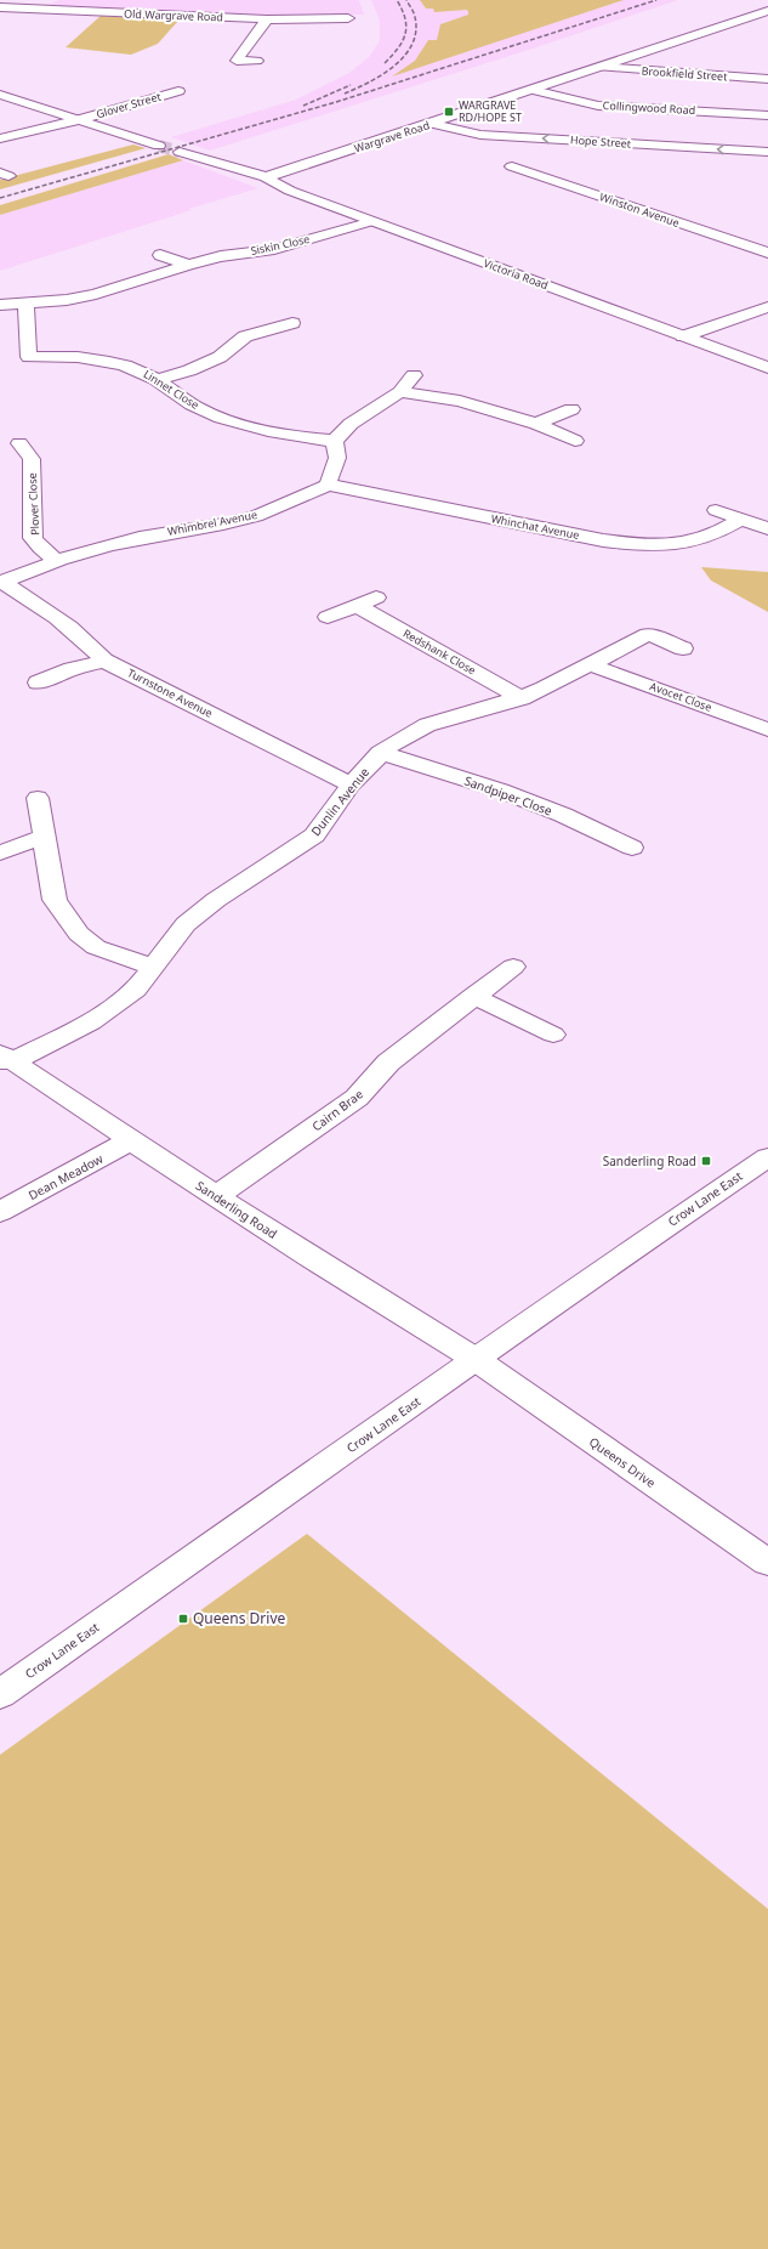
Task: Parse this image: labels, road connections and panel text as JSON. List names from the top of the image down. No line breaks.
{"streets":{"street":["Old Wargrave Road","Brookfield Street","Glover Street","Collingwood Road","Wargrave Road","Hope Street","Winston Avenue","Siskin Close","Victoria Road","Linnet Close","Plover Close","Whimbrel Avenue","Whinchat Avenue","Redshank Close","Turnstone Avenue","Avocet Close","Sandpiper Close","Dunlin Avenue","Cairn Brae","Dean Meadow","Crow Lane East","Sanderling Road","Queens Drive"]},"crossings":[["Brookfield Street","Wargrave Road"],["Collingwood Road","Wargrave Road"],["Wargrave Road","Hope Street"],["Wargrave Road","Victoria Road"],["Siskin Close","Victoria Road"],["Siskin Close","Linnet Close"],["Plover Close","Whimbrel Avenue"],["Whimbrel Avenue","Whinchat Avenue"],["Whimbrel Avenue","Turnstone Avenue"],["Redshank Close","Dunlin Avenue"],["Turnstone Avenue","Dunlin Avenue"],["Avocet Close","Dunlin Avenue"],["Sandpiper Close","Dunlin Avenue"],["Dunlin Avenue","Sanderling Road"],["Cairn Brae","Sanderling Road"],["Dean Meadow","Sanderling Road"],["Crow Lane East","Sanderling Road"],["Crow Lane East","Queens Drive"],["Sanderling Road","Queens Drive"]],"one_way":["Hope Street"],"places":{"transit":["WARGRAVE RD/HOPE ST","Sanderling Road","Queens Drive"]}}
